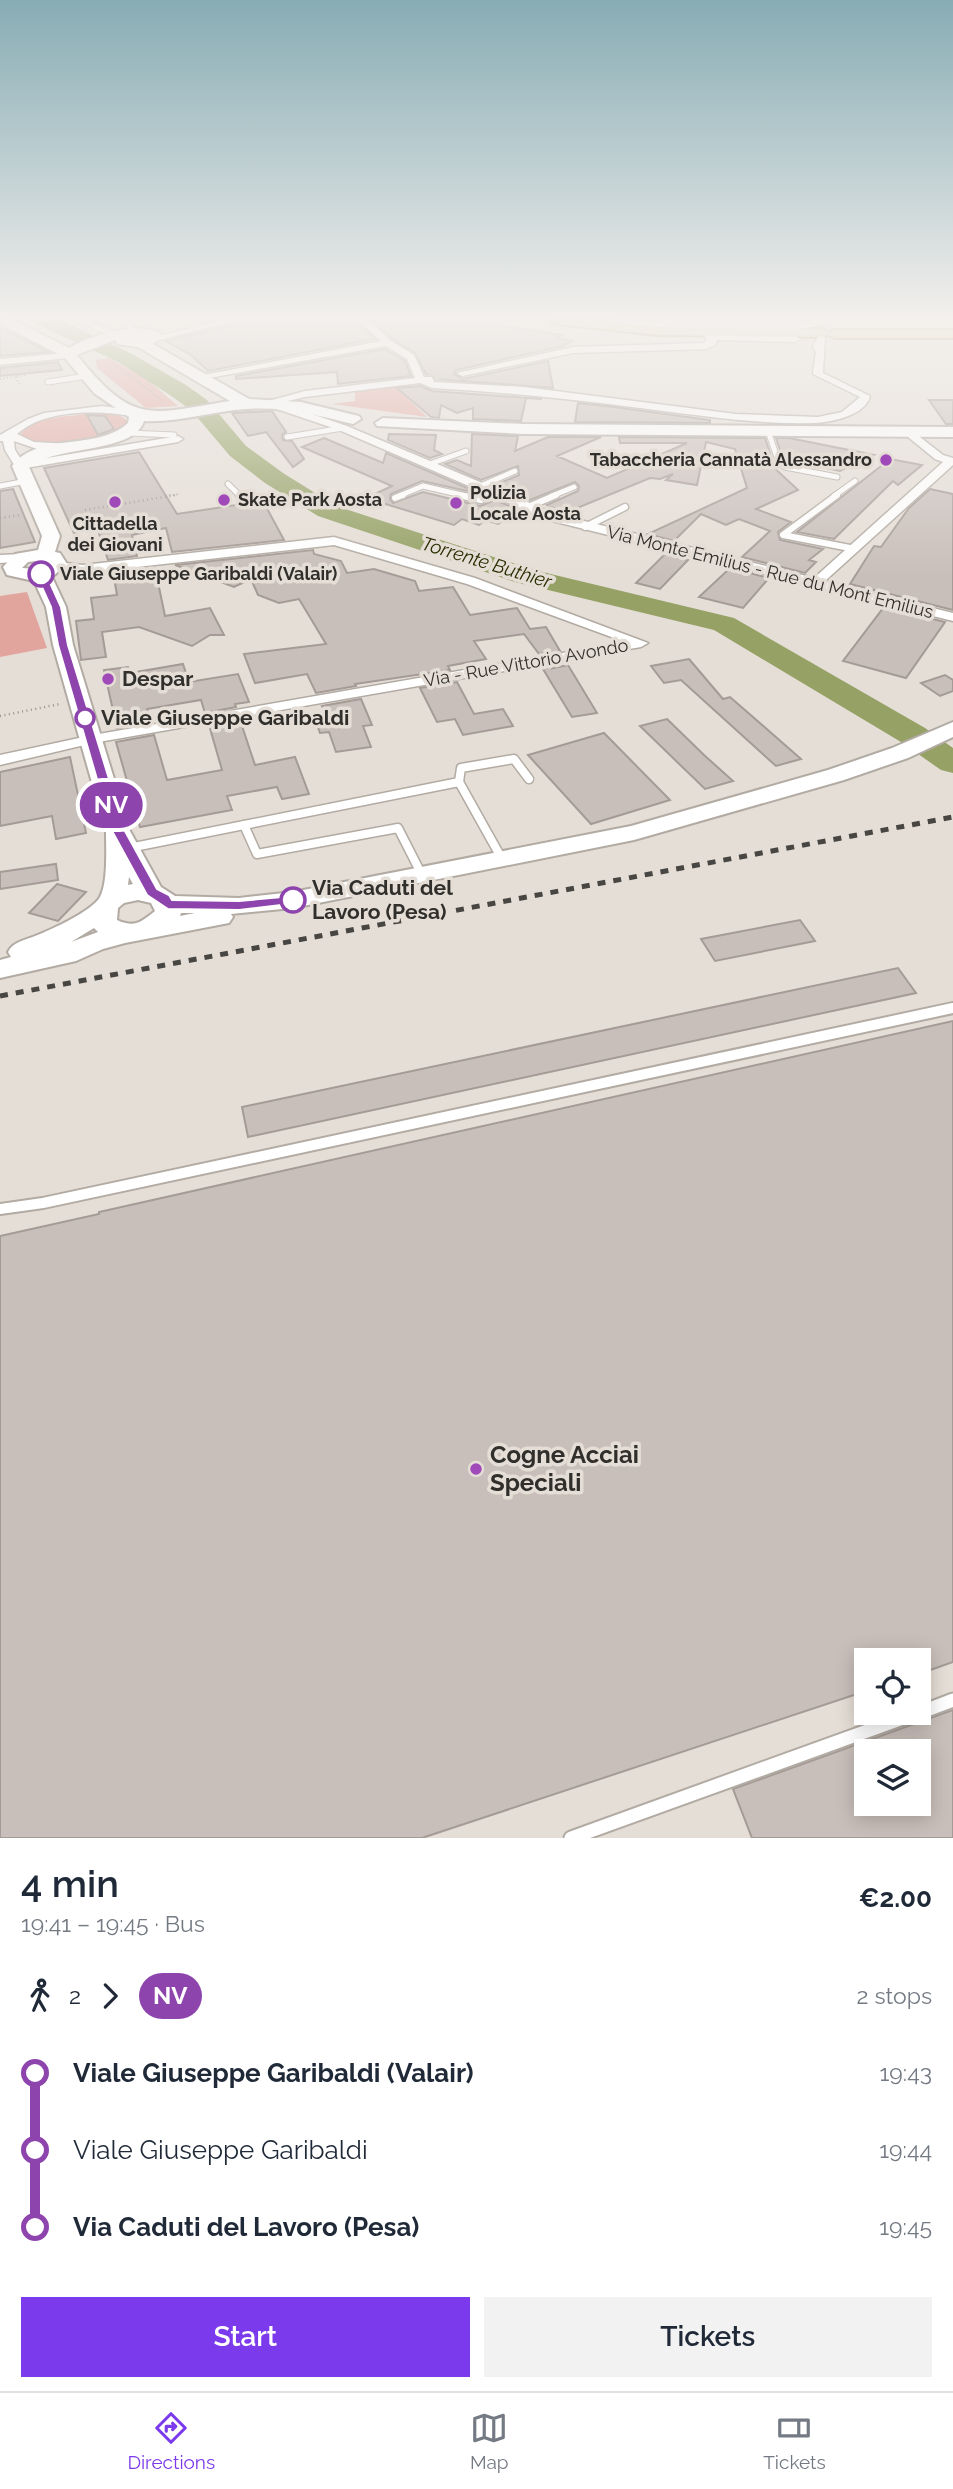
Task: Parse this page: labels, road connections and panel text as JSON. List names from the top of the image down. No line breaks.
{"streets":{"street":["Via Monte Emilius - Rue du Mont Emilius","Via - Rue Vittorio Avondo"]},"water":["Torrente Buthier"],"places":["Tabaccheria Cannatà Alessandro","Skate Park Aosta","Cittadella dei Giovani","Polizia Locale Aosta","Viale Giuseppe Garibaldi (Valair)","Despar","Viale Giuseppe Garibaldi","Via Caduti del Lavoro (Pesa)","Cogne Acciai Speciali"],"lines":["bus line NV"],"page":{"on_map":"NV","heading":["4 min","19:41 – 19:45 · Bus","€2.00"],"legs":["2","NV","2 stops"],"list":[{"name":"Viale Giuseppe Garibaldi (Valair)","value":"19:43"},{"name":"Viale Giuseppe Garibaldi","value":"19:44"},{"name":"Via Caduti del Lavoro (Pesa)","value":"19:45"}],"buttons":["Start","Tickets"],"tabs":["Directions","Map","Tickets"]}}
